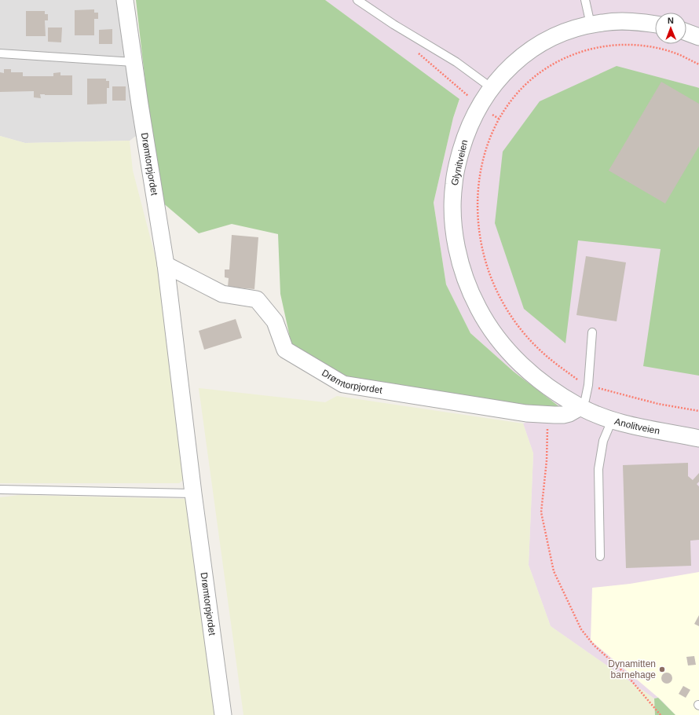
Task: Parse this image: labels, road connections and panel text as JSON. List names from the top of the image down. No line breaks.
{"streets":{"street":["Glynitveien","Drømtorpjordet","Anolitveien"]},"crossings":[["Glynitveien","Drømtorpjordet"],["Glynitveien","Anolitveien"],["Drømtorpjordet","Anolitveien"]],"places":["Dynamitten barnehage"],"north":"top"}
